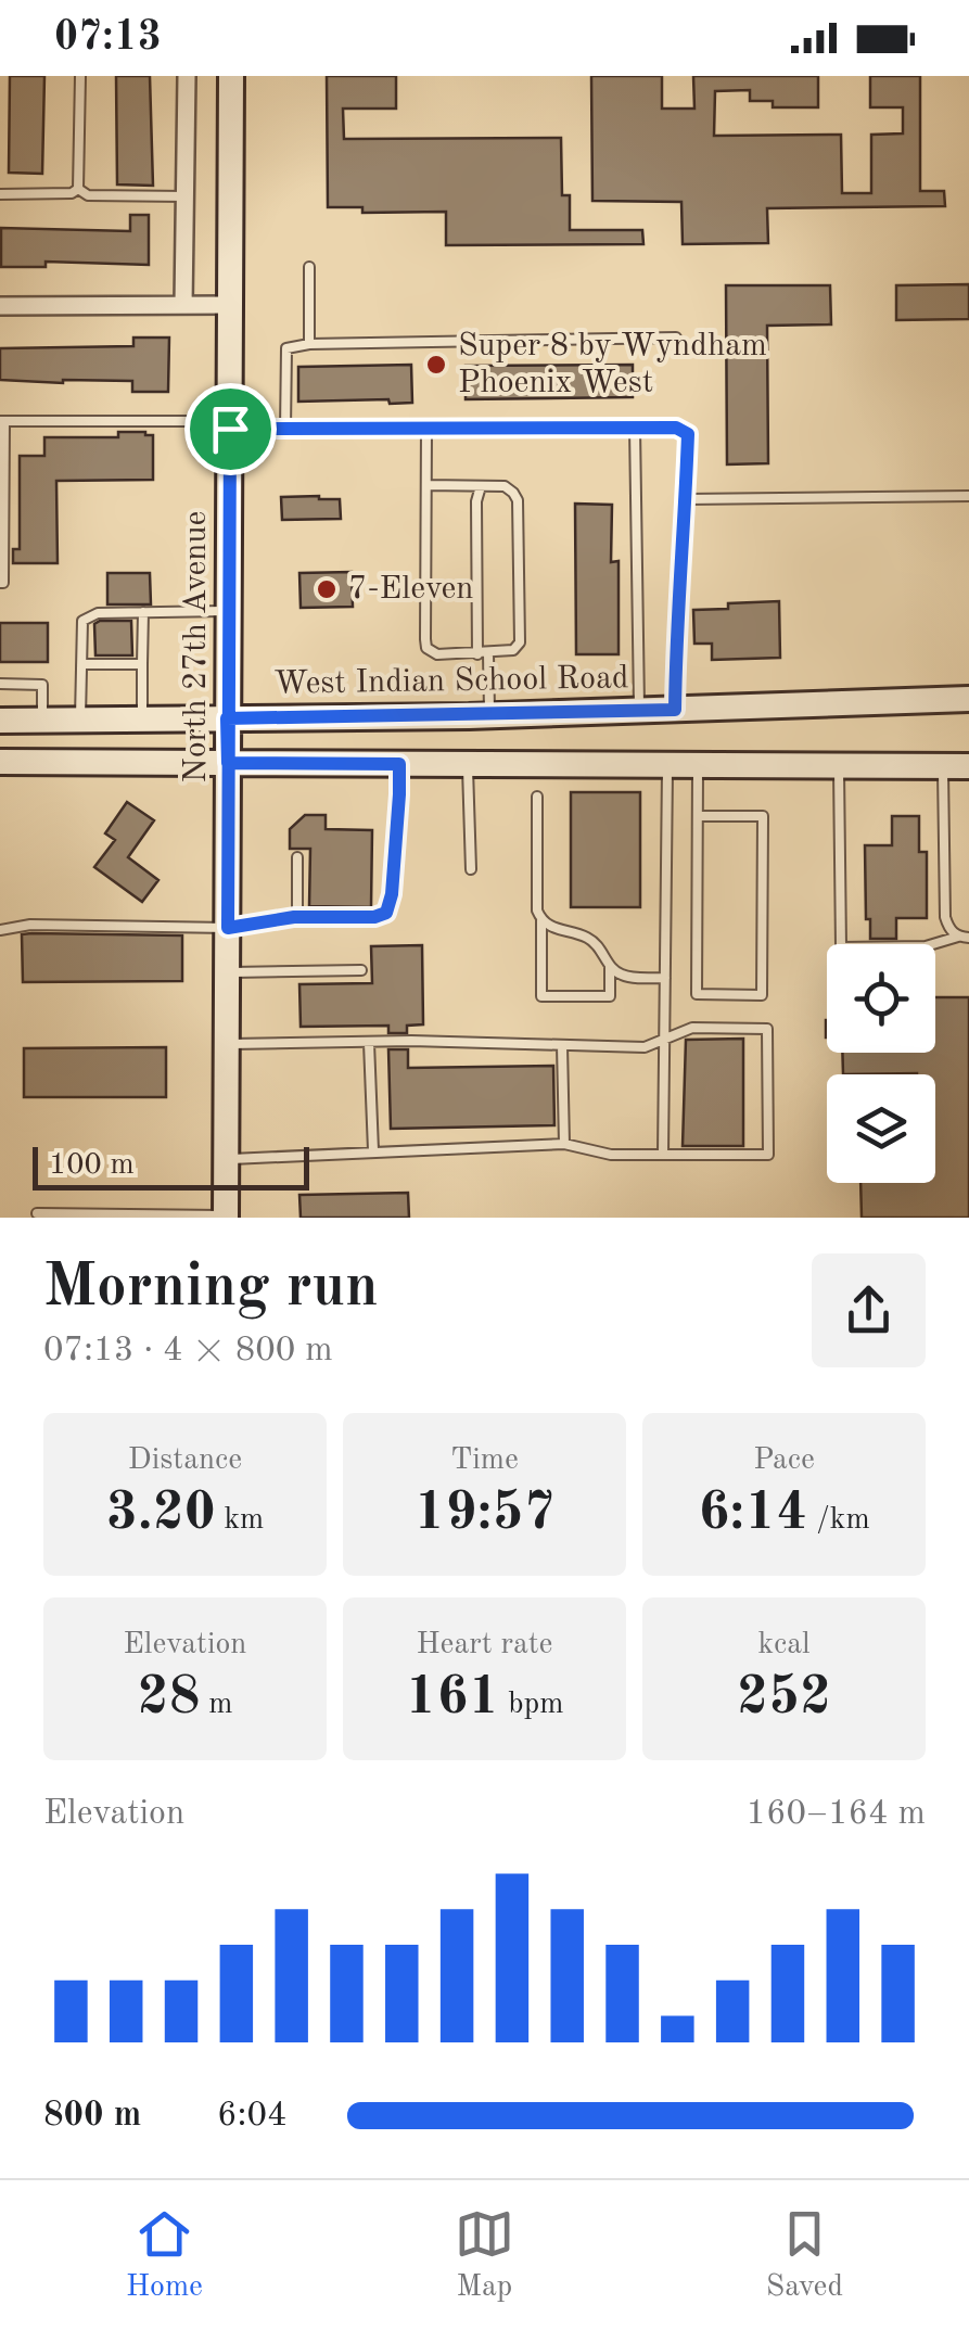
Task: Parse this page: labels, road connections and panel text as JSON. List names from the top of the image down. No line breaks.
{"streets":{"main road":["North 27th Avenue","West Indian School Road"]},"crossings":[["North 27th Avenue","West Indian School Road"]],"places":["Super 8 by Wyndham Phoenix West","7-Eleven"],"scale_bar":"100 m","page":{"status":"07:13","scale":"100 m","heading":["Morning run","07:13 · 4 × 800 m"],"stats":[["Distance","3.20 km"],["Time","19:57"],["Pace","6:14 /km"],["Elevation","28 m"],["Heart rate","161 bpm"],["kcal","252"]],"chart":["Elevation","160–164 m"],"list":[{"name":"800 m","note":"6:04"}],"tabs":["Home","Map","Saved"]}}
